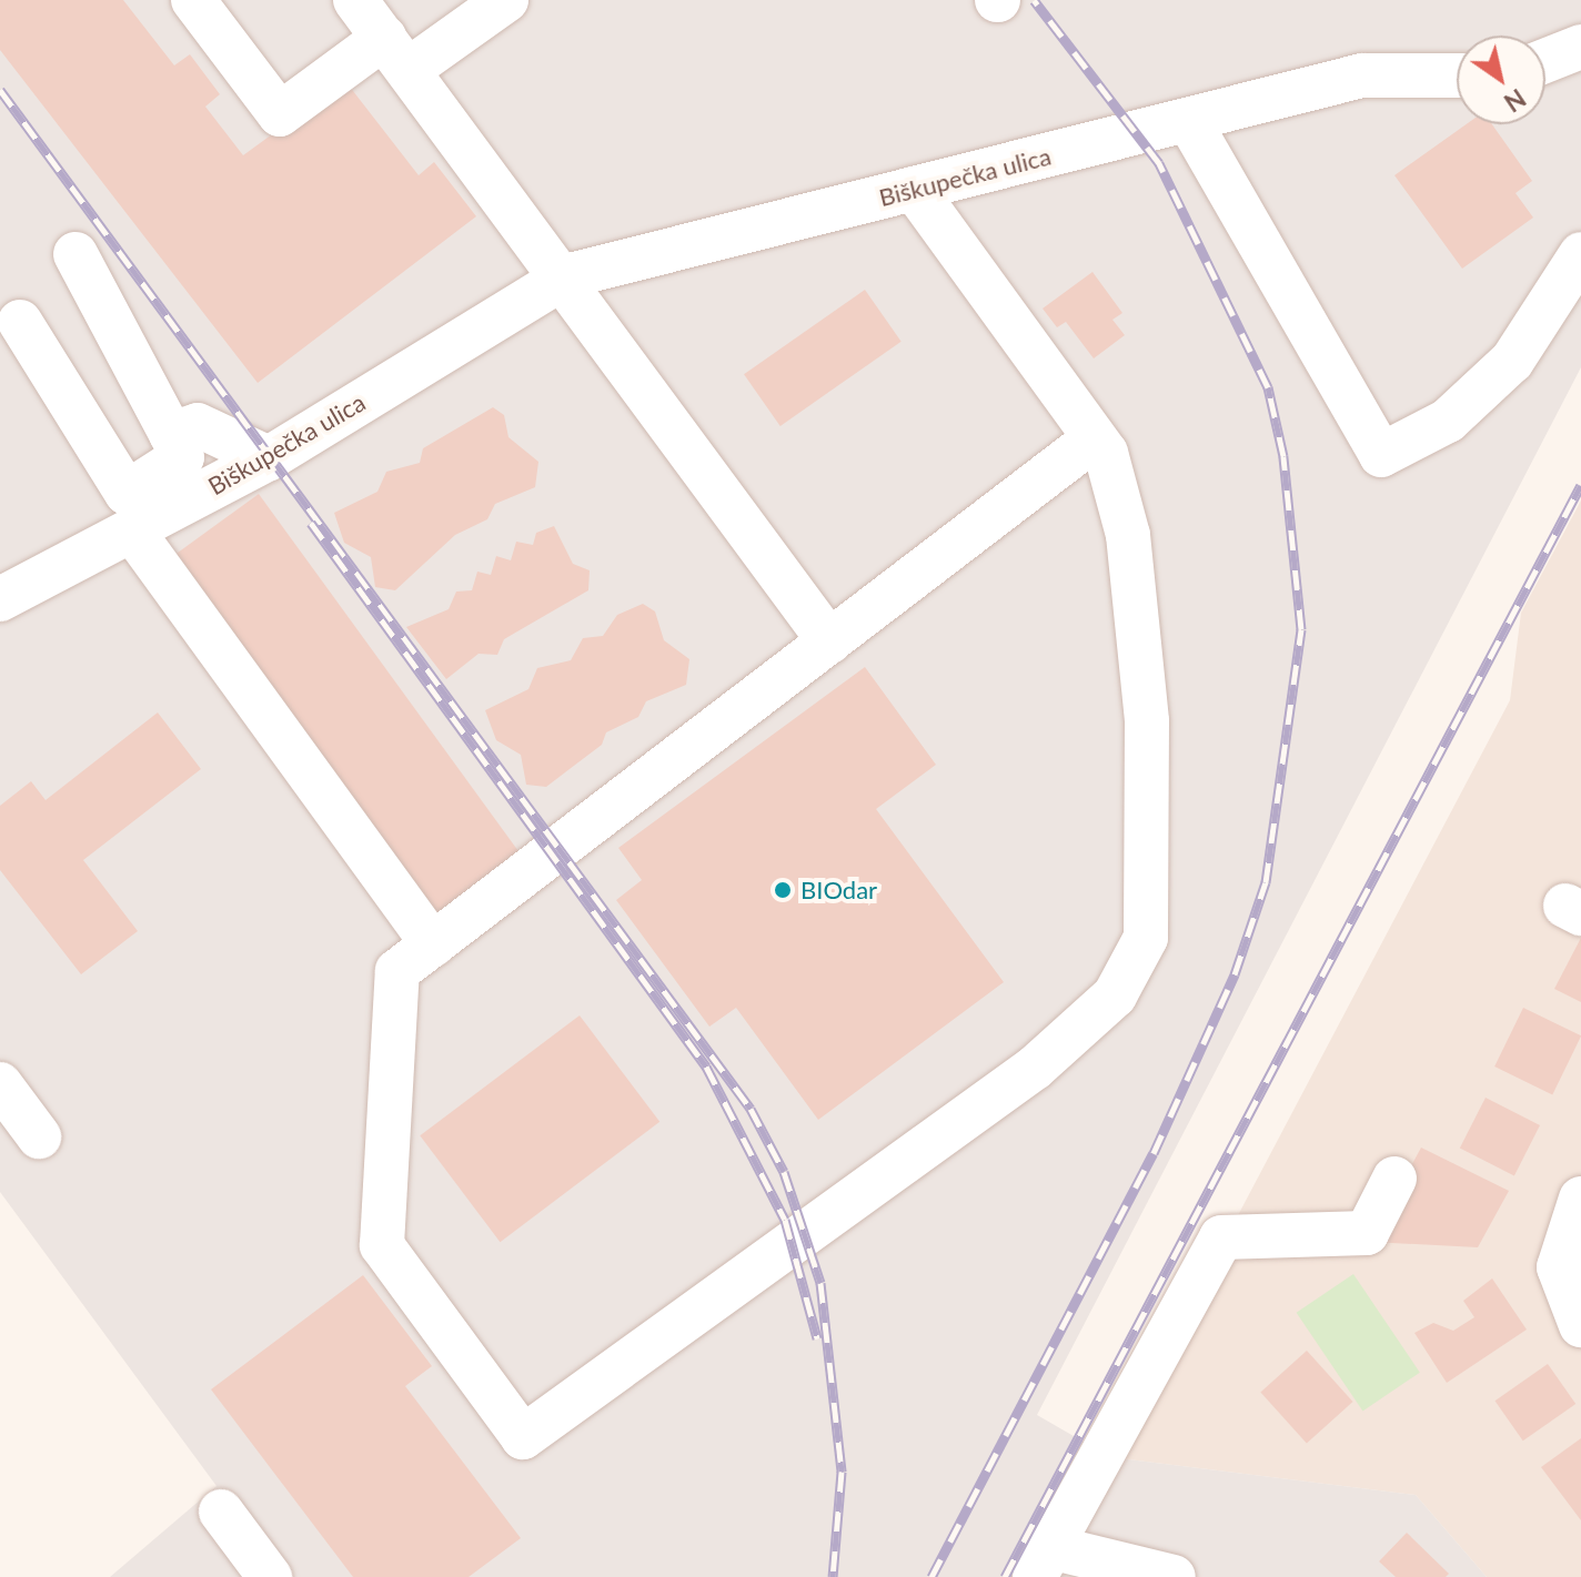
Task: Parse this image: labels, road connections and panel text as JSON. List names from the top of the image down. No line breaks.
{"streets":{"street":["Biškupečka ulica"]},"places":["BIOdar"],"north":"bottom right"}
